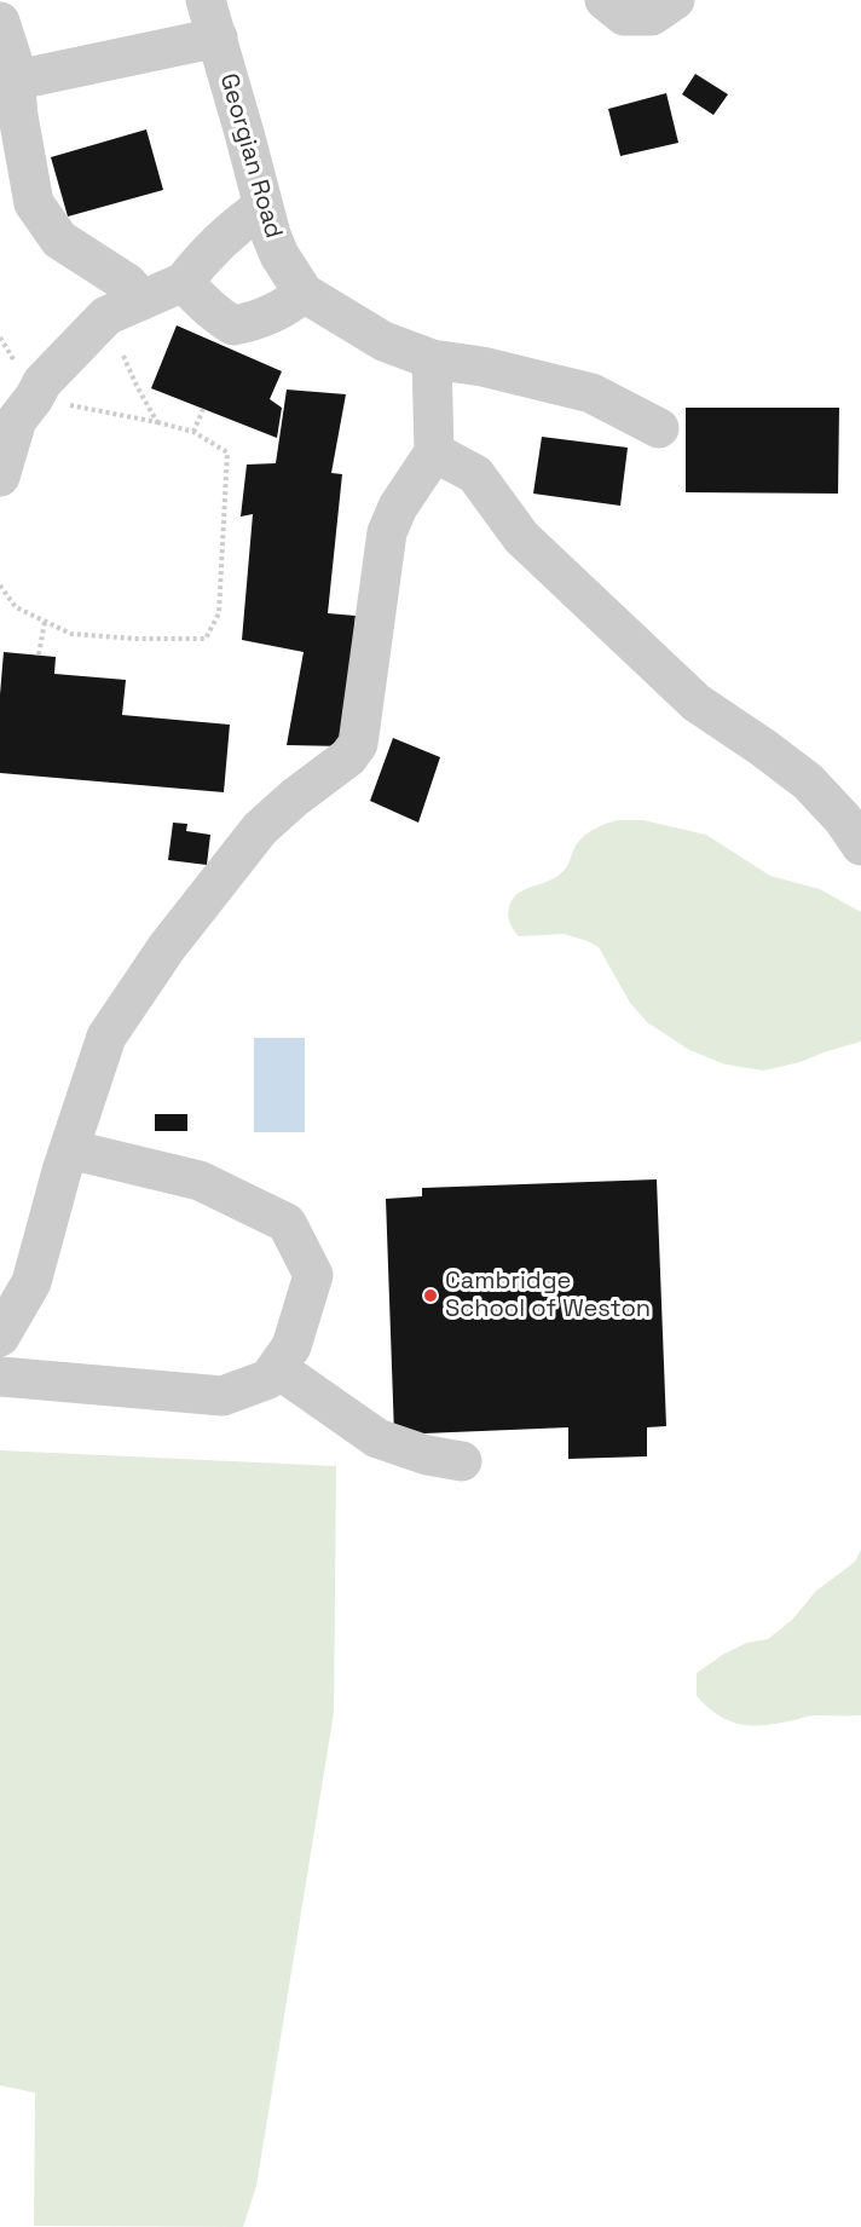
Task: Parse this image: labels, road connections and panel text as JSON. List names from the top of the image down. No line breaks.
{"streets":{"street":["Georgian Road"]},"places":["Cambridge School of Weston"]}
